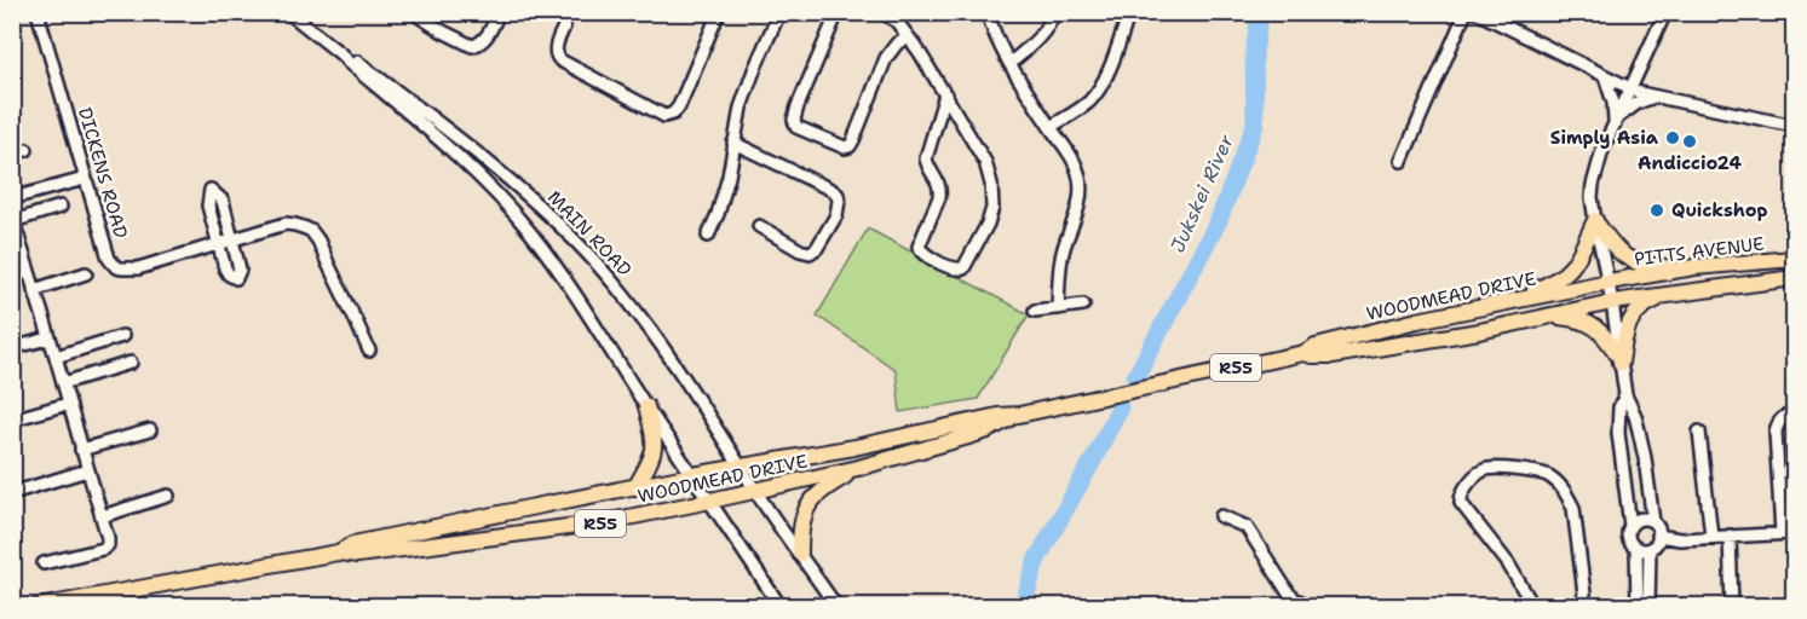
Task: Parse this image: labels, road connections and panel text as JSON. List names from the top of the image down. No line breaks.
{"streets":{"main road":["PITTS AVENUE","WOODMEAD DRIVE","R55"],"street":["DICKENS ROAD","MAIN ROAD"]},"crossings":[["MAIN ROAD","WOODMEAD DRIVE"],["PITTS AVENUE","WOODMEAD DRIVE"],["WOODMEAD DRIVE","R55"]],"water":["Jukskei River"],"places":["Simply Asia","Andiccio24","Quickshop"]}
